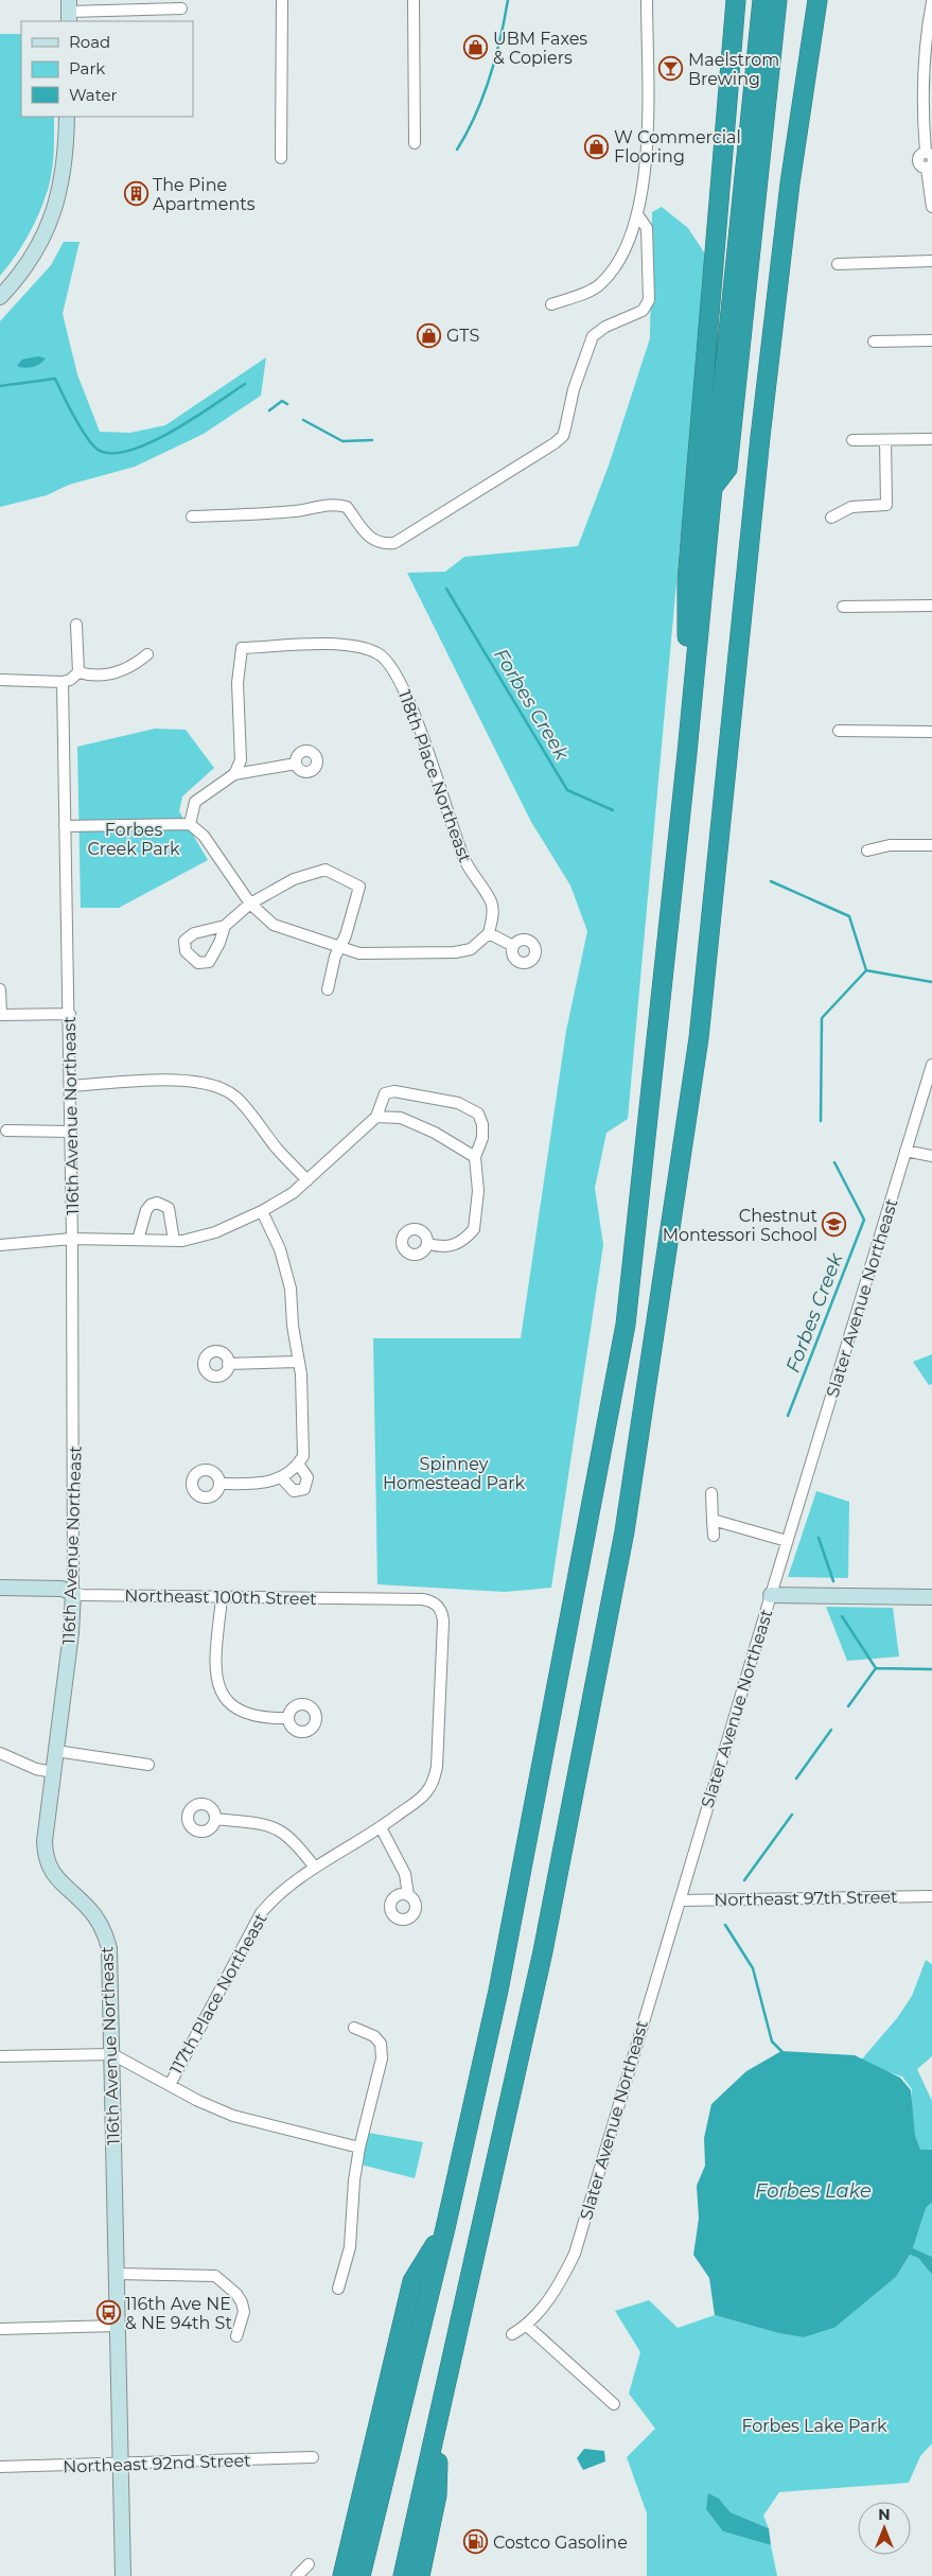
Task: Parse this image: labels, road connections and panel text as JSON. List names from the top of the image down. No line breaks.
{"streets":{"street":["118th Place Northeast","116th Avenue Northeast","Slater Avenue Northeast","Northeast 100th Street","Northeast 97th Street","117th Place Northeast","Northeast 92nd Street"]},"crossings":[["116th Avenue Northeast","Northeast 100th Street"],["116th Avenue Northeast","Northeast 92nd Street"],["Slater Avenue Northeast","Northeast 97th Street"],["Northeast 100th Street","117th Place Northeast"]],"water":["Forbes Creek","Forbes Lake"],"parks":["Forbes Creek Park","Spinney Homestead Park","Forbes Lake Park"],"places":{"shop":["UBM Faxes & Copiers","W Commercial Flooring","GTS"],"bar":["Maelstrom Brewing"],"building":["The Pine Apartments"],"school or university":["Chestnut Montessori School"],"bus stop":["116th Ave NE & NE 94th St"],"fuel station":["Costco Gasoline"]},"legend":["Road","Park","Water"],"north":"top"}
